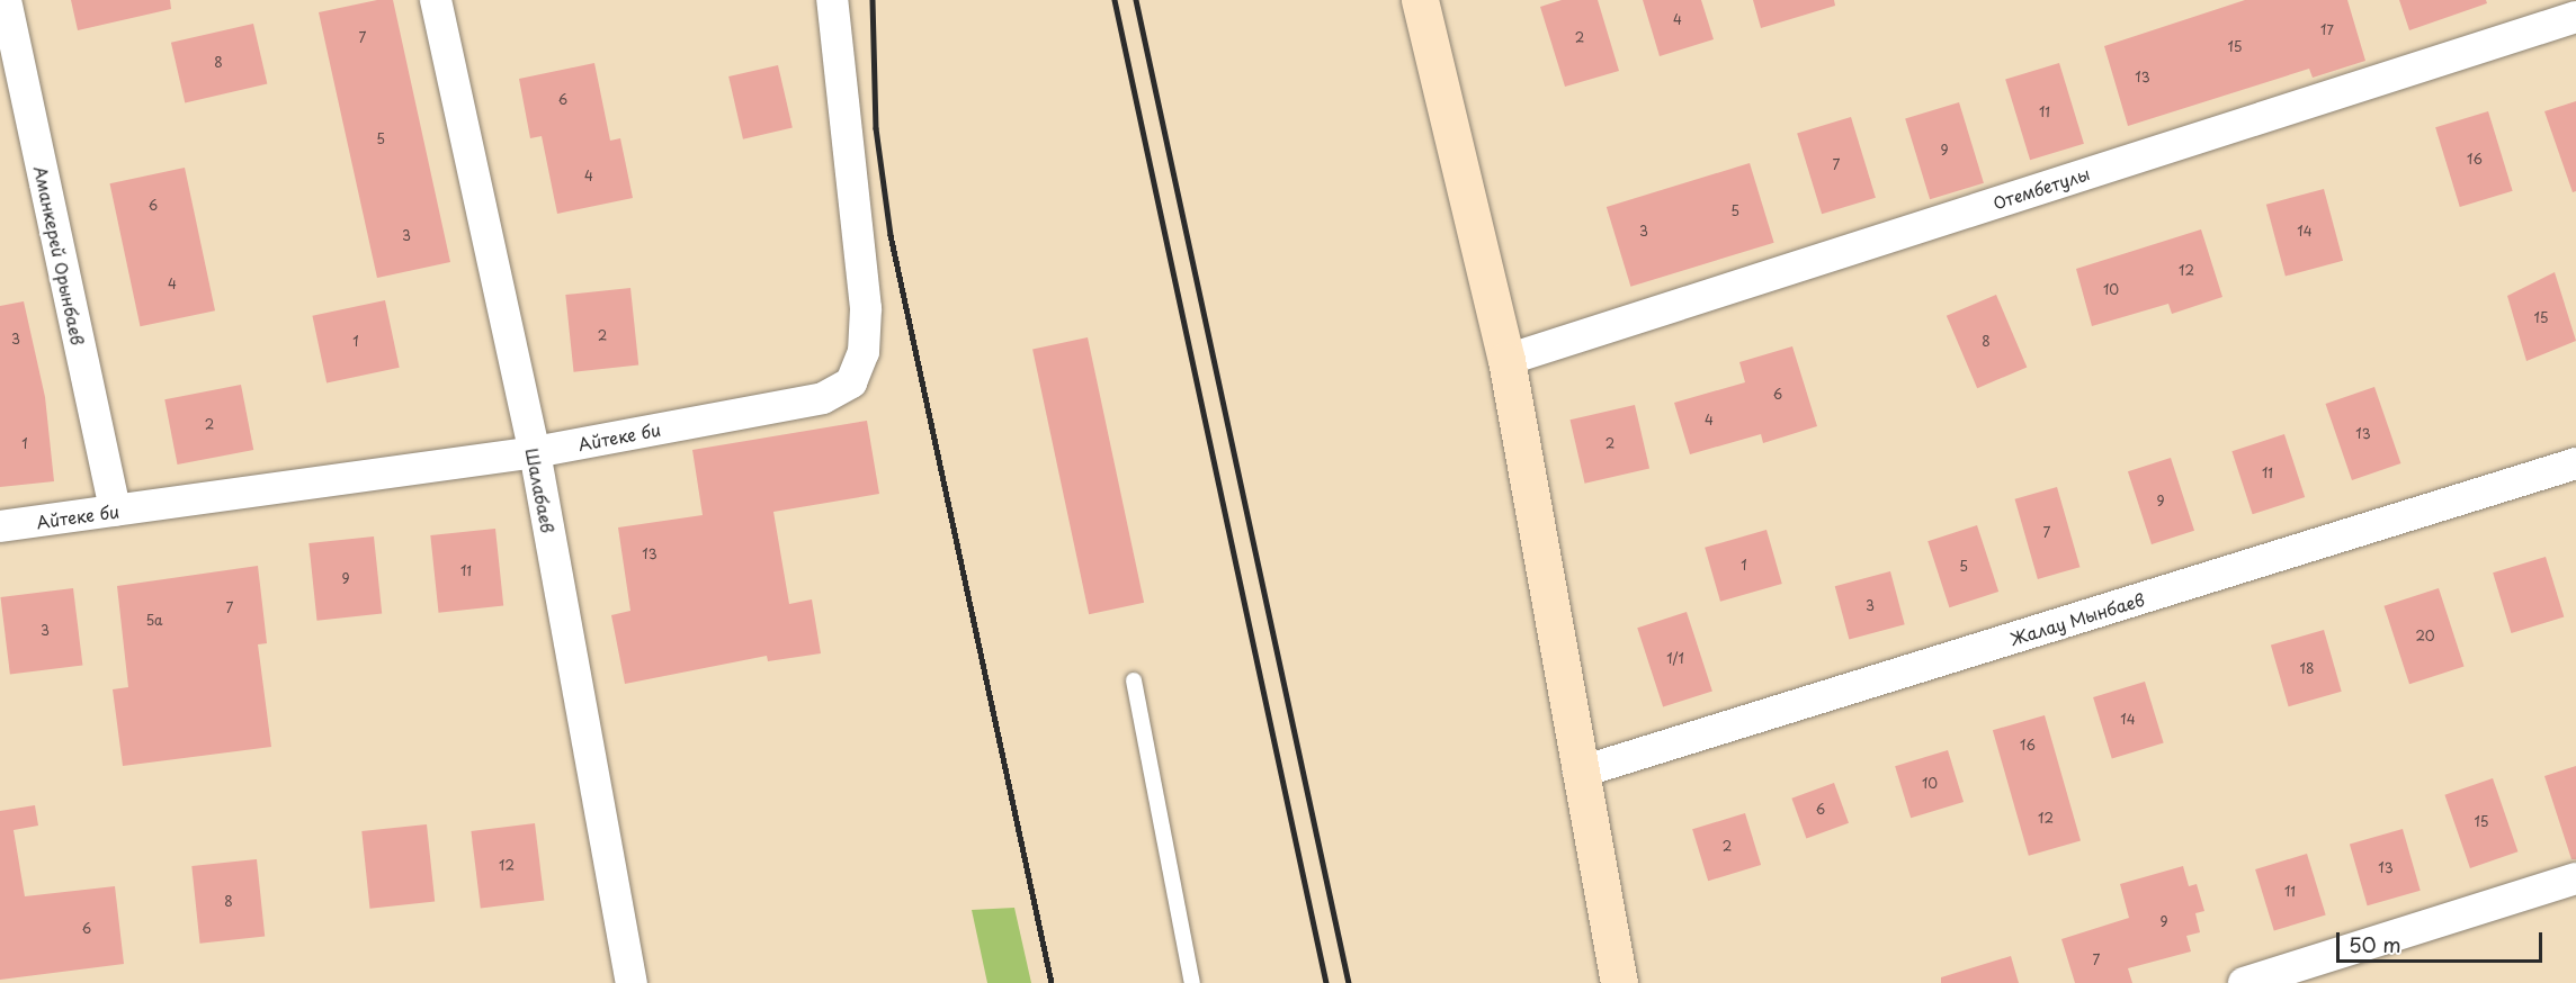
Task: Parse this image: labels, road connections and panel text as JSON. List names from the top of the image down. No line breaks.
{"streets":{"street":["Отембетулы","Аманкерей Орынбаев","Айтеке би","Шалабаев","Жалау Мынбаев"]},"crossings":[["Аманкерей Орынбаев","Айтеке би"],["Айтеке би","Шалабаев"]],"house_numbers":["4","17","7","2","15","8","13","6","11","5","9","16","7","4","6","5","3","14","3","12","4","10","15","2","3","1","8","6","4","2","13","1","2","11","9","7","13","1","5","11","9","3","7","5а","3","20","1/1","18","14","16","10","6","12","15","2","12","13","11","8","9","6","7"],"scale_bar":"50 m"}
